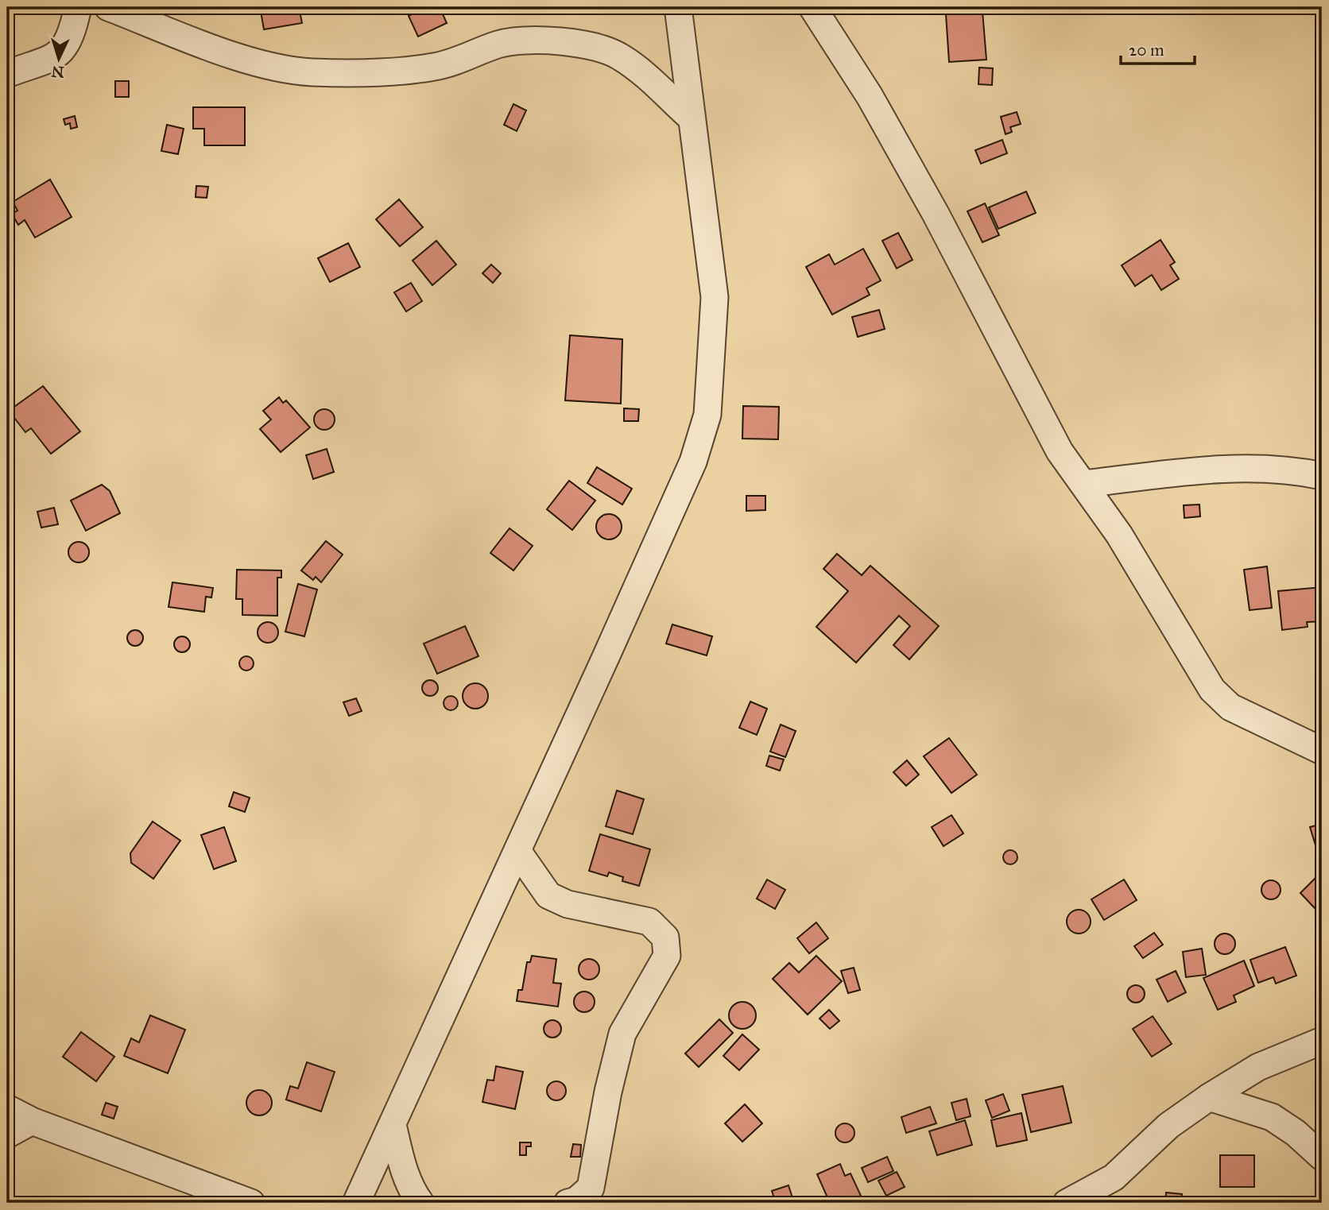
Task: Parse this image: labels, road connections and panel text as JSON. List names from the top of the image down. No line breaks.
{"scale_bar":"20 m","north":"bottom"}
